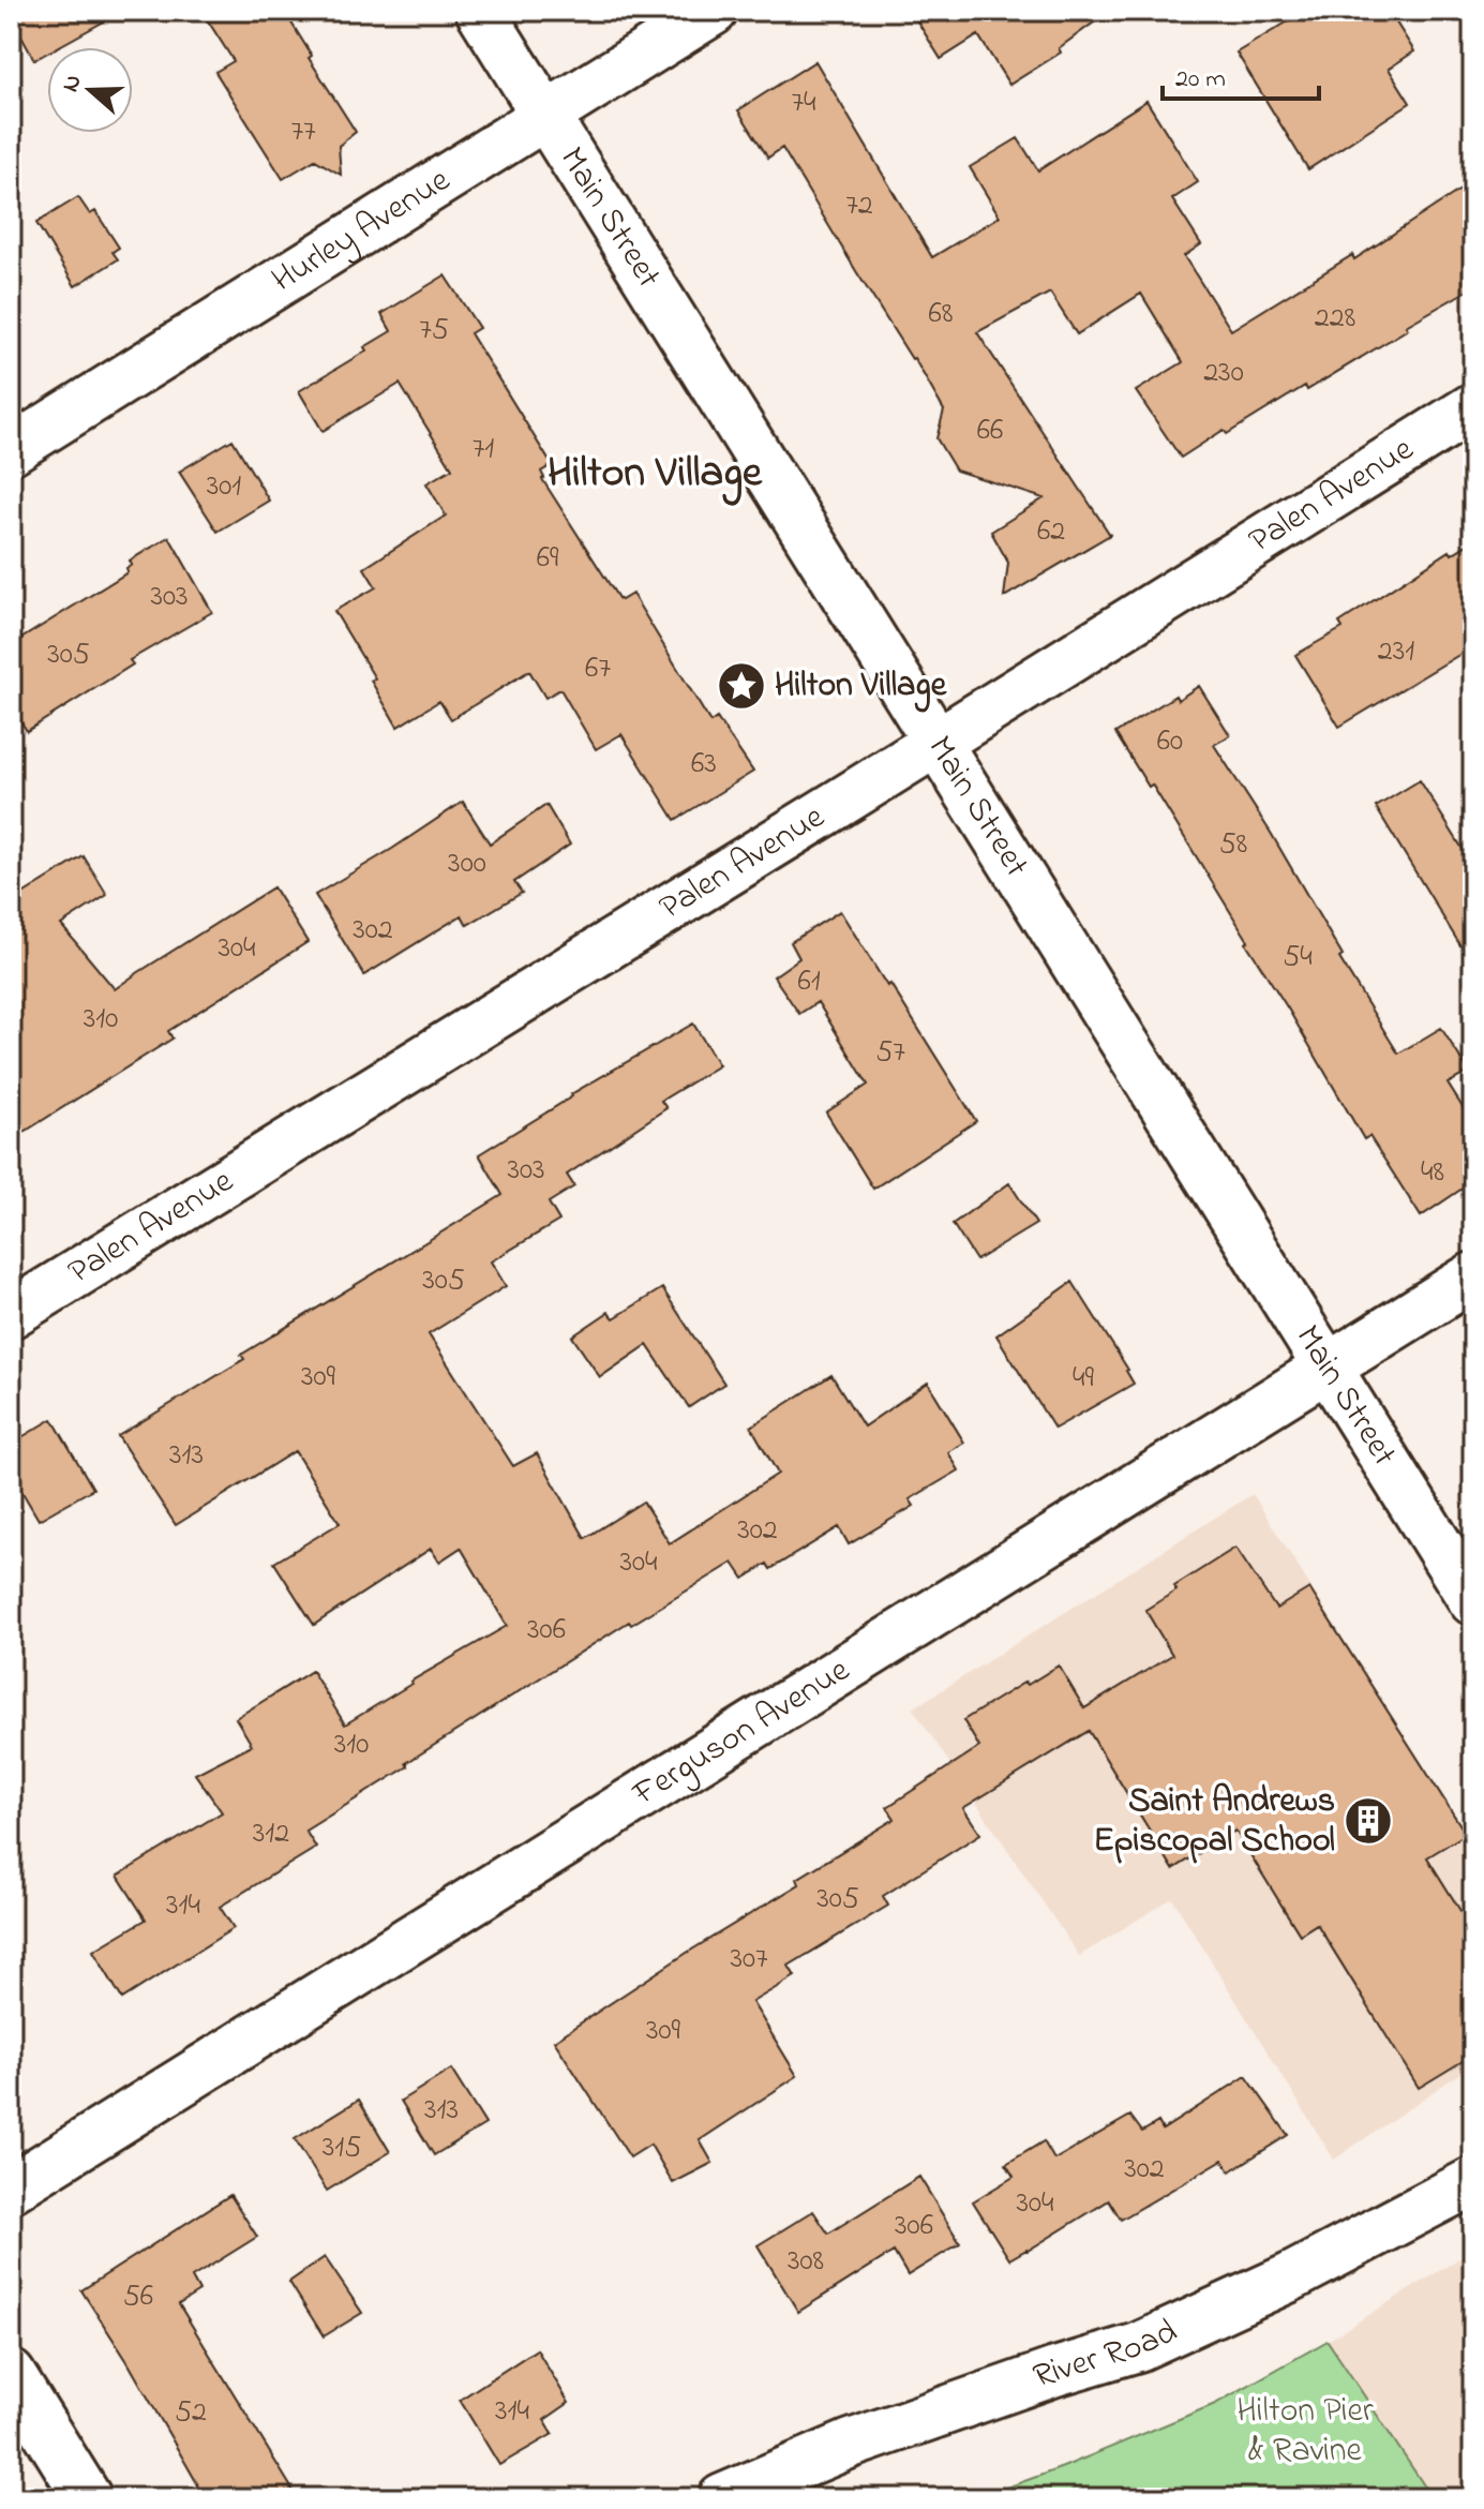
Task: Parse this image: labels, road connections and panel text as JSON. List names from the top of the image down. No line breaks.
{"streets":{"street":["Main Street","Hurley Avenue","Palen Avenue","Ferguson Avenue","River Road"]},"crossings":[["Main Street","Hurley Avenue"],["Main Street","Palen Avenue"],["Main Street","Ferguson Avenue"]],"districts":["Hilton Village"],"parks":["Hilton Pier & Ravine"],"places":{"place":["Hilton Village"],"building":["Saint Andrews Episcopal School"]},"house_numbers":["74","77","72","68","228","75","230","66","71","301","62","69","303","231","305","67","60","63","58","300","302","304","54","61","310","57","303","48","305","309","49","313","302","304","306","310","312","305","314","307","309","313","315","302","304","306","308","56","314","52"],"scale_bar":"20 m","north":"left"}
